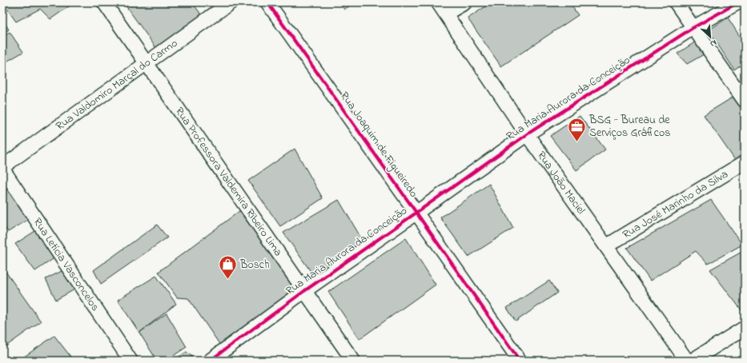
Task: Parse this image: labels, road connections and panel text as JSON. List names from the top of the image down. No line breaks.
{"streets":{"street":["Rua Valdomiro Marçal do Carmo","Rua Maria Aurora da Conceição","Rua Joaquim de Figueiredo","Rua Professora Valdemira Ribeiro Lima","Rua João Maciel","Rua José Marinho da Silva","Rua Letícia Vasconcelos"]},"crossings":[["Rua Valdomiro Marçal do Carmo","Rua Professora Valdemira Ribeiro Lima"],["Rua Valdomiro Marçal do Carmo","Rua Letícia Vasconcelos"],["Rua Maria Aurora da Conceição","Rua Joaquim de Figueiredo"],["Rua Maria Aurora da Conceição","Rua Professora Valdemira Ribeiro Lima"],["Rua Maria Aurora da Conceição","Rua João Maciel"],["Rua João Maciel","Rua José Marinho da Silva"]],"places":{"office":["BSG - Bureau de Serviços Gráficos"],"shop":["Bosch"]},"north":"bottom right"}
